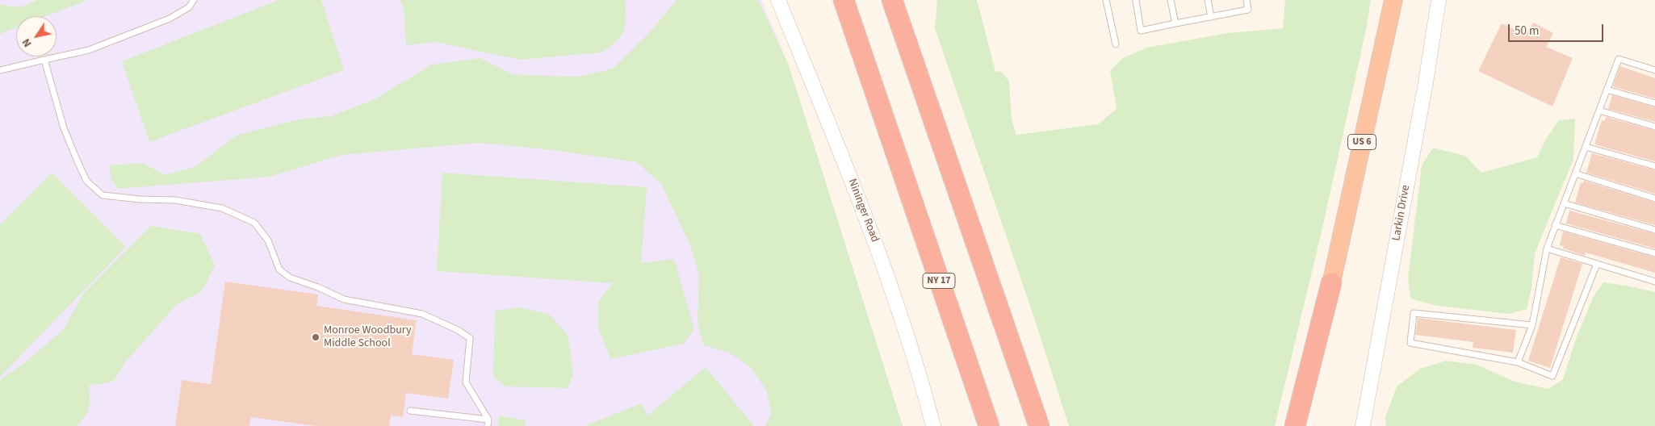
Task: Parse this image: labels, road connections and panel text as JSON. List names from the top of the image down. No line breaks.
{"streets":{"highway":["US 6","NY 17"],"street":["Nininger Road","Larkin Drive"]},"places":["Monroe Woodbury Middle School"],"scale_bar":"50 m","north":"bottom left"}
